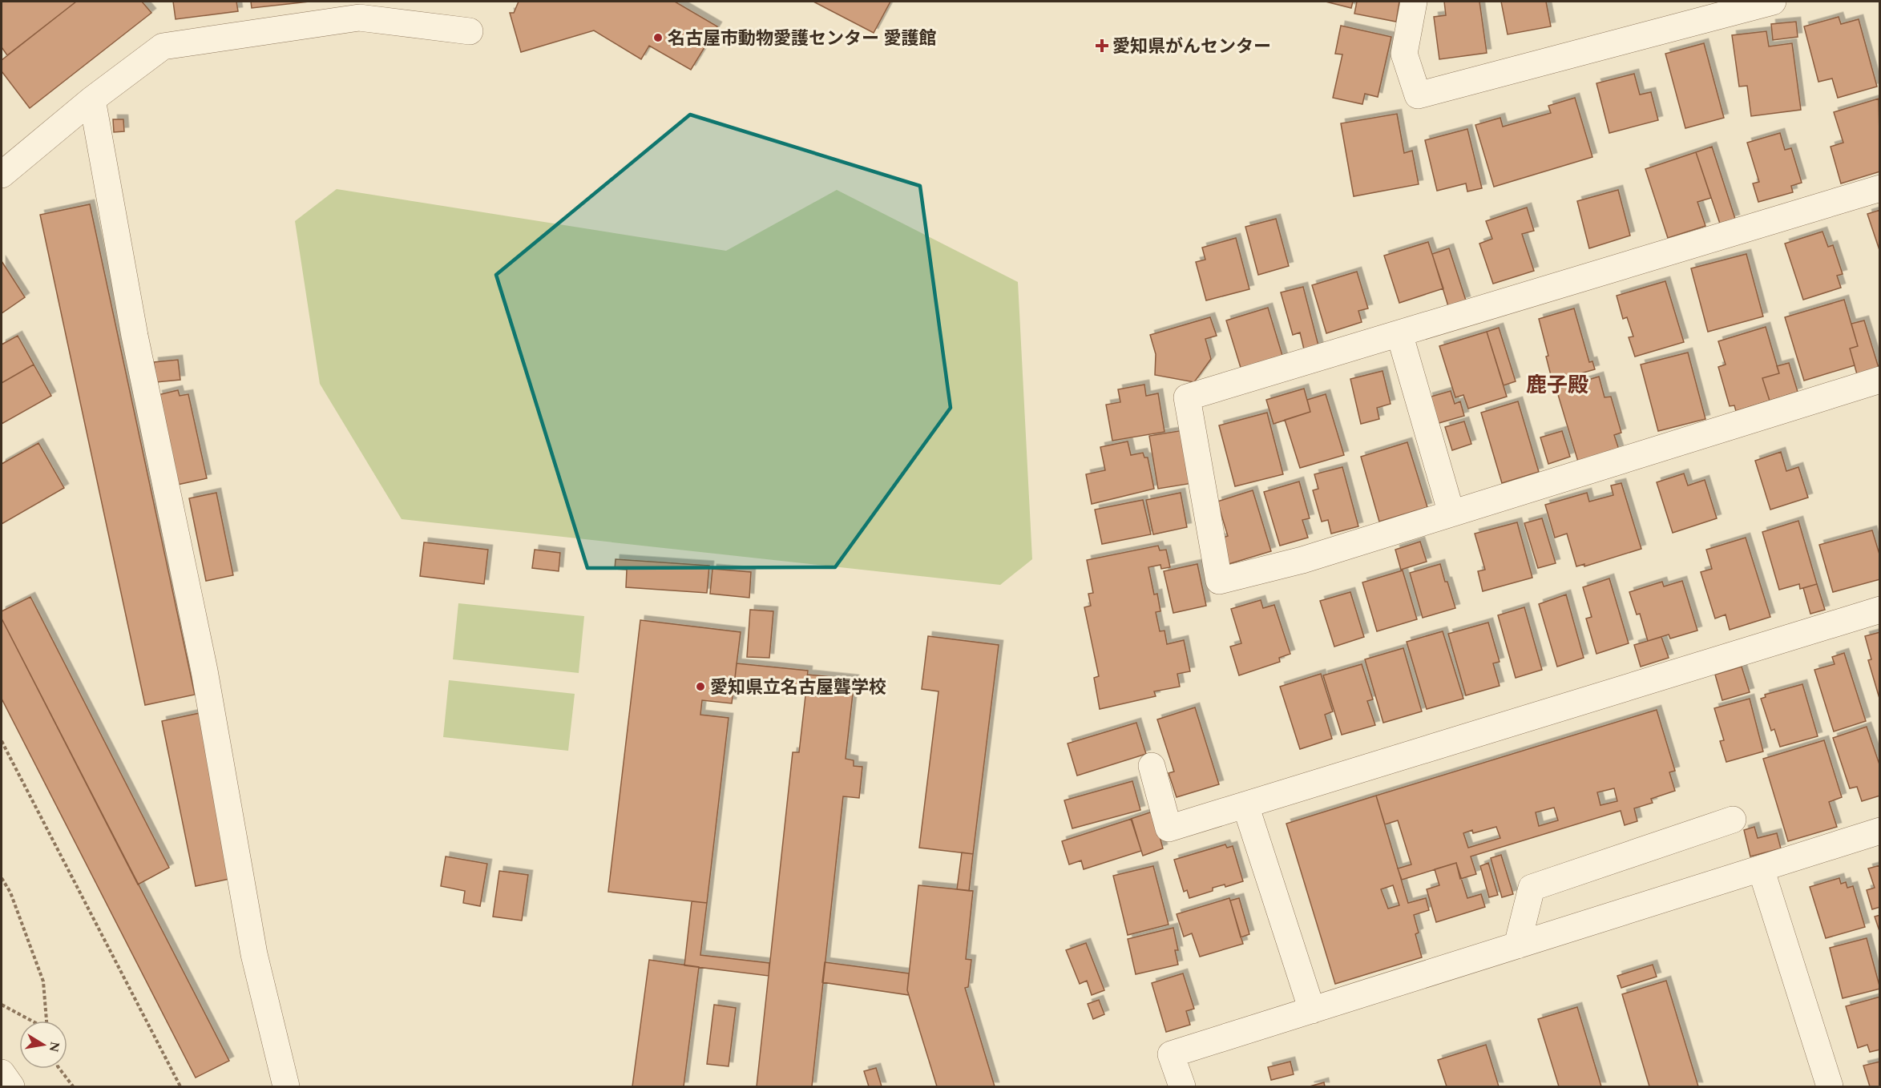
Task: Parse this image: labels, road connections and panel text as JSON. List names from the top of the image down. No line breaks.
{"districts":["鹿子殿"],"places":{"other":["名古屋市動物愛護センター 愛護館","愛知県立名古屋聾学校"],"health":["愛知県がんセンター"]},"north":"right"}
